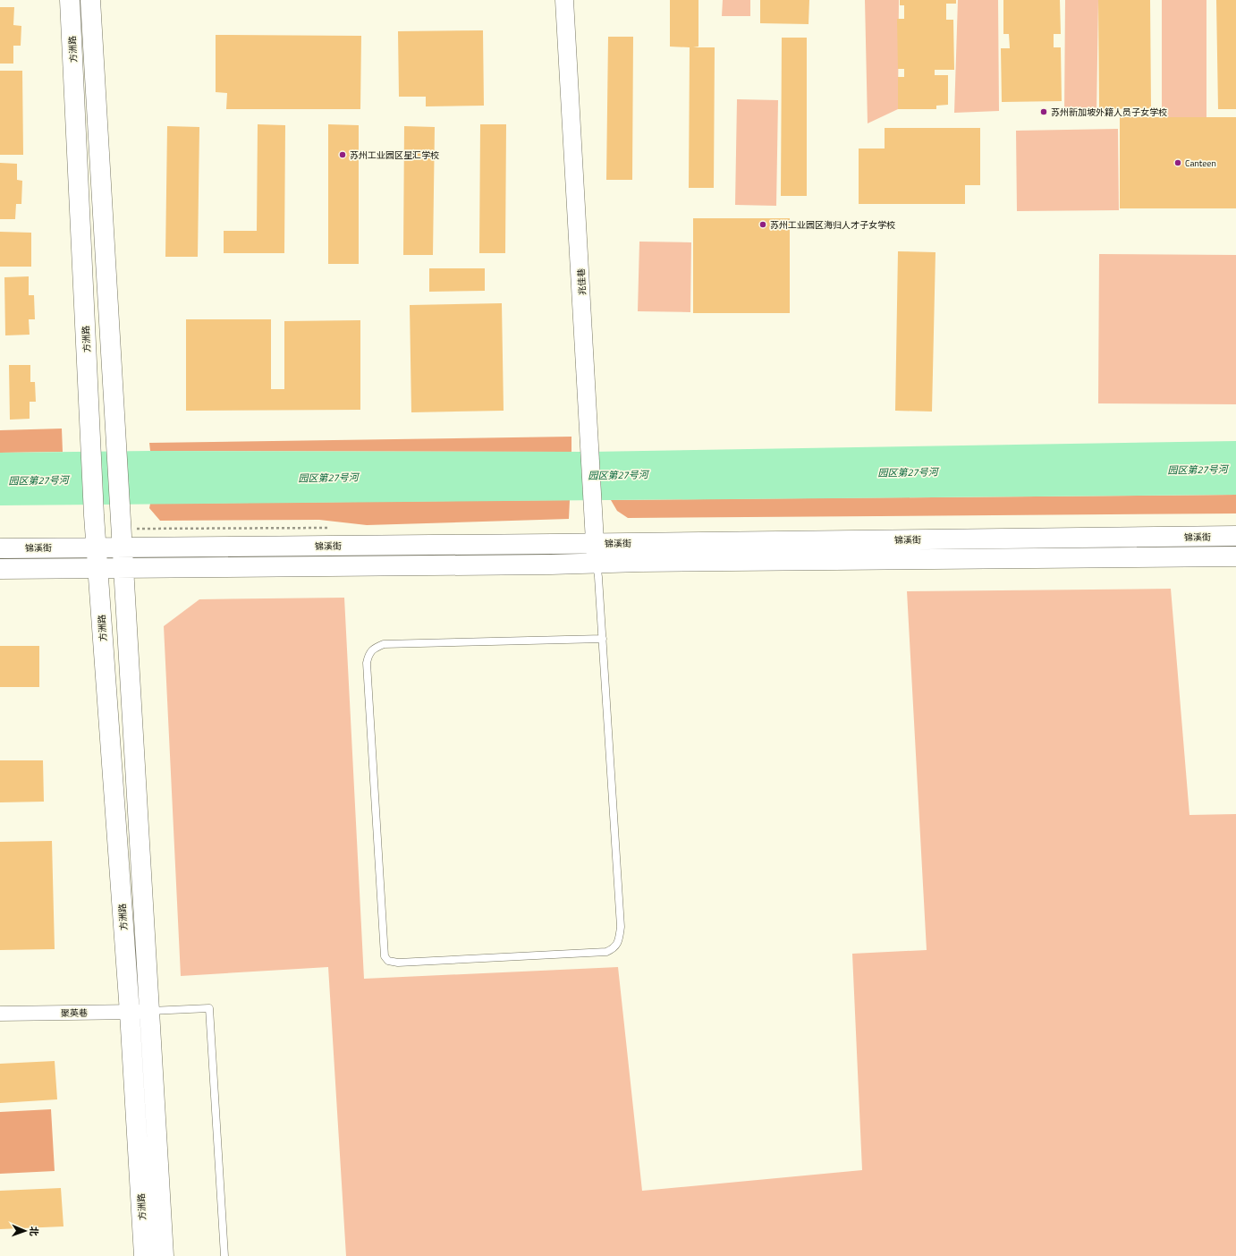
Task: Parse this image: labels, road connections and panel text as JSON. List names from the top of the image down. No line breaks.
{"streets":{"main road":["方洲路","锦溪街"],"street":["兆佳巷","聚英巷"]},"crossings":[["方洲路","锦溪街"],["方洲路","聚英巷"],["兆佳巷","锦溪街"]],"water":["园区第27号河"],"places":["苏州新加坡外籍人员子女学校","苏州工业园区星汇学校","Canteen","苏州工业园区海归人才子女学校"],"north":"right"}
